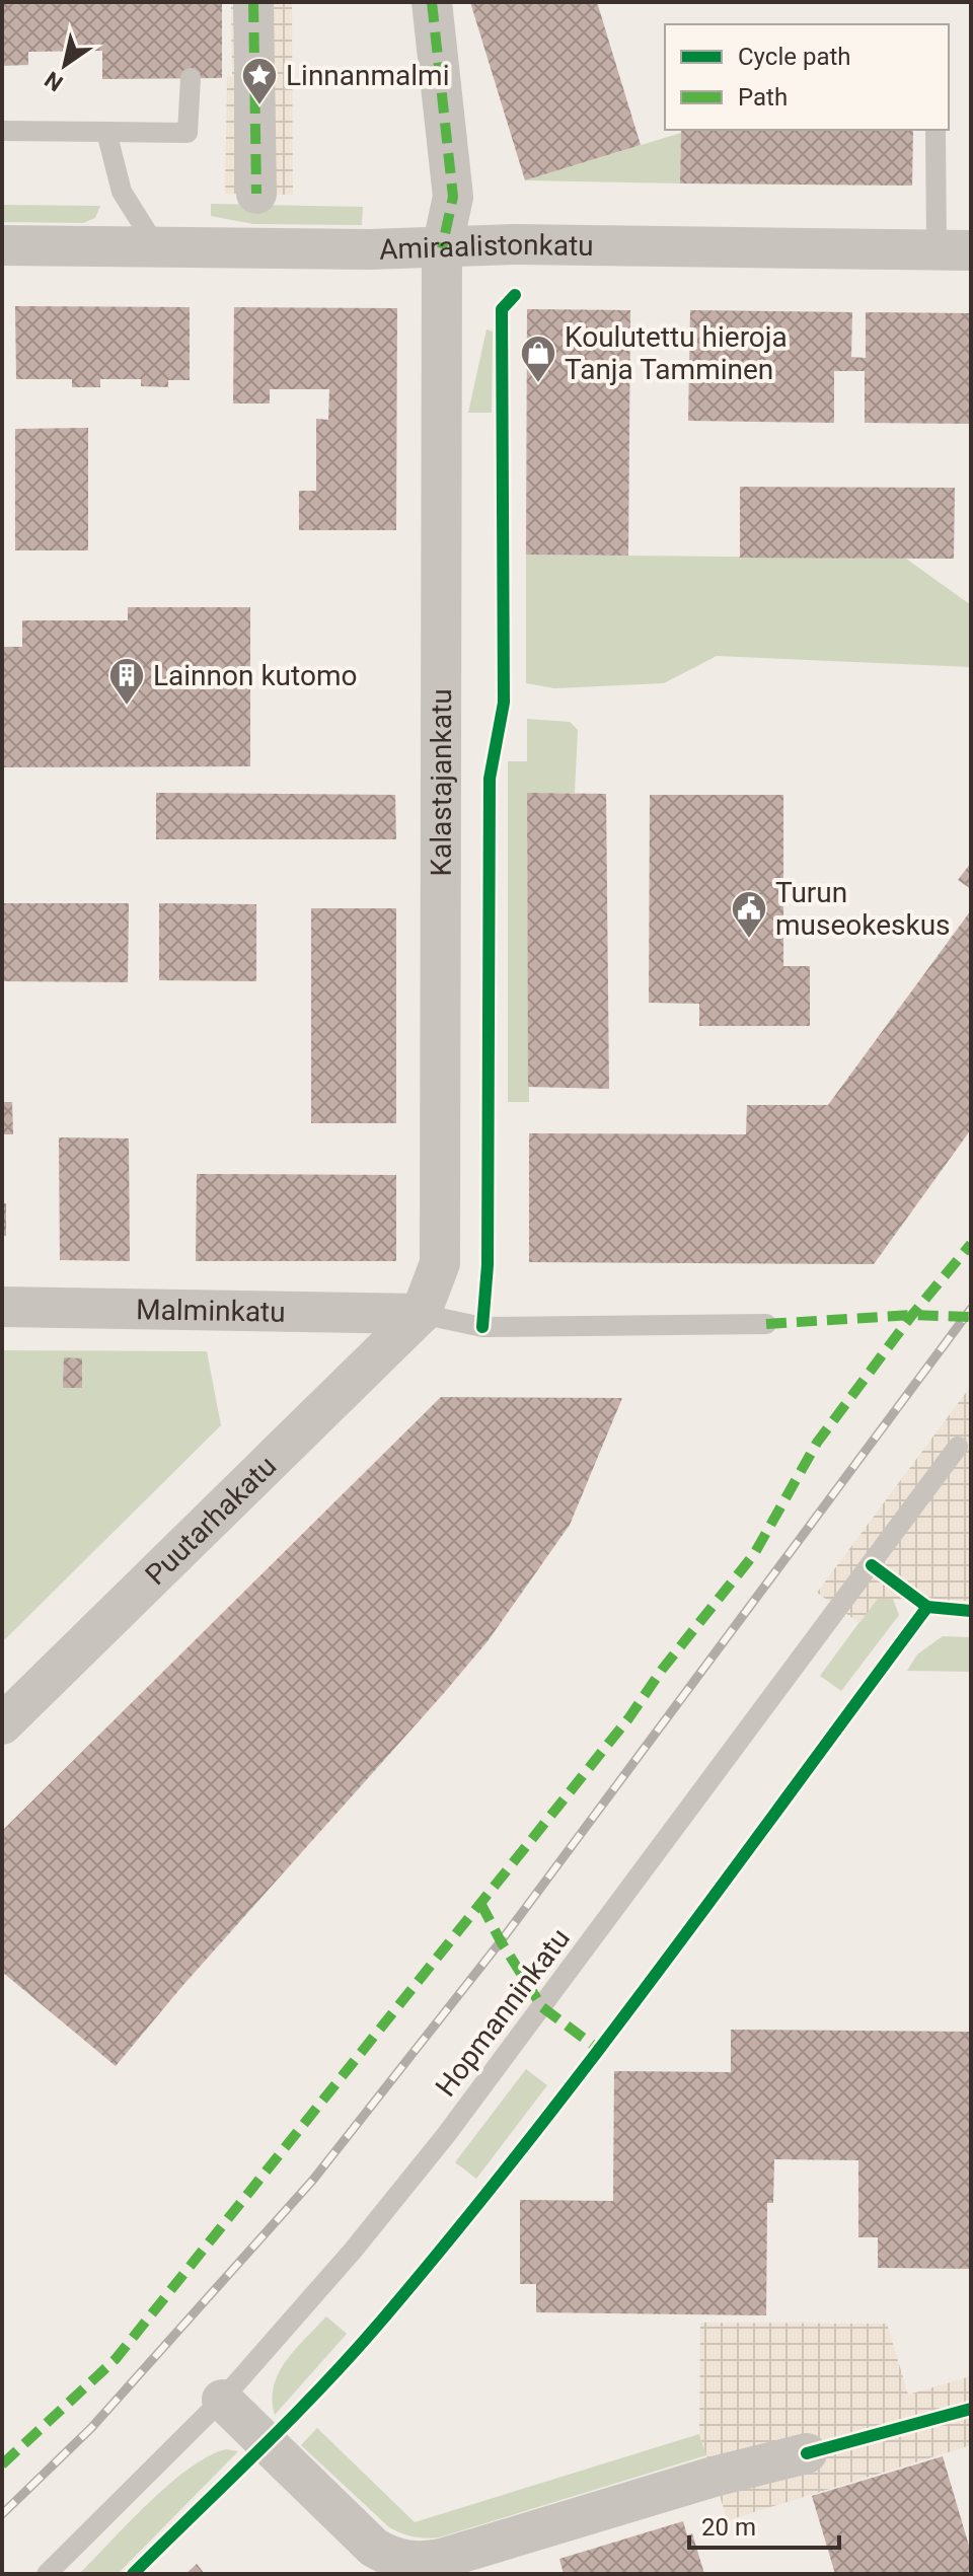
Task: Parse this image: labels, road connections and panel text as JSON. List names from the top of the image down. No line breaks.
{"streets":{"street":["Amiraalistonkatu","Kalastajankatu","Malminkatu","Puutarhakatu"],"lane":["Hopmanninkatu"]},"crossings":[["Amiraalistonkatu","Kalastajankatu"],["Kalastajankatu","Malminkatu"],["Kalastajankatu","Puutarhakatu"],["Malminkatu","Puutarhakatu"]],"places":{"place":["Linnanmalmi"],"shop":["Koulutettu hieroja Tanja Tamminen"],"building":["Lainnon kutomo"],"public building":["Turun museokeskus"]},"legend":["Cycle path","Path"],"scale_bar":"20 m","north":"bottom left"}
